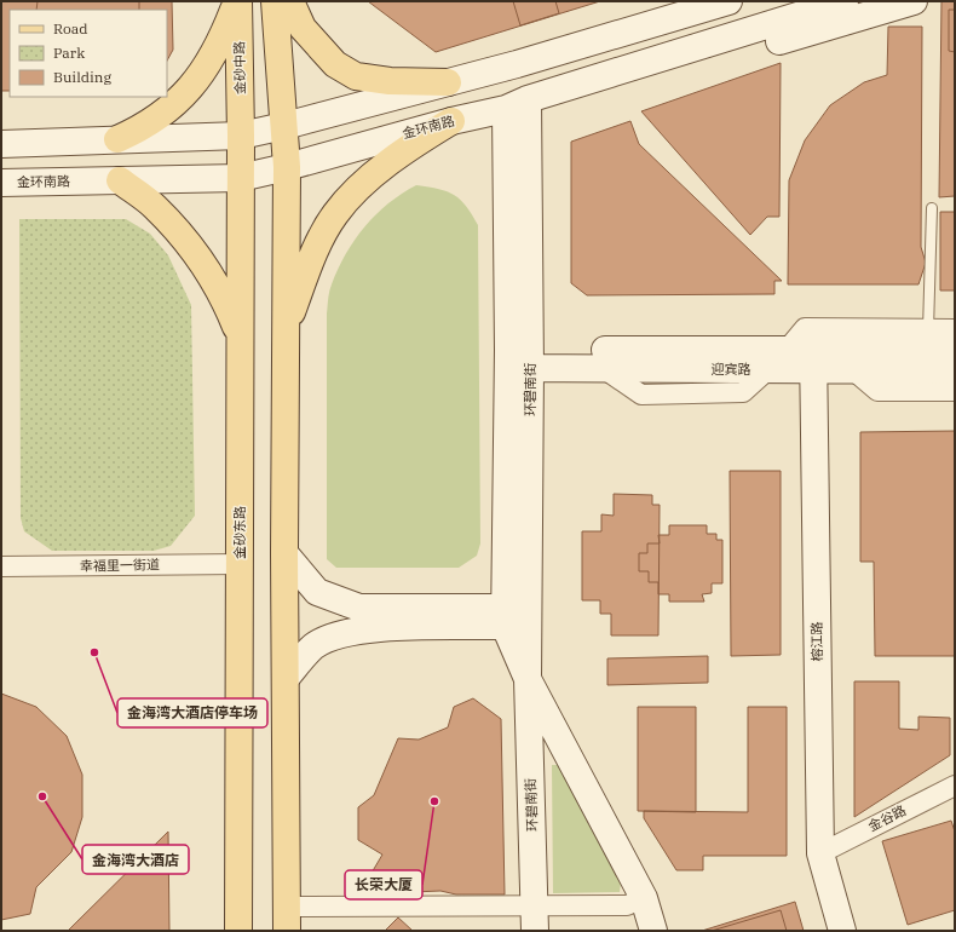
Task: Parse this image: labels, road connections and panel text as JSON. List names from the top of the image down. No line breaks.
{"streets":{"main road":["金砂中路","金砂东路"],"street":["金环南路","迎宾路","环碧南街","幸福里一街道","榕江路","金谷路"]},"crossings":[["金砂中路","金砂东路"],["金环南路","环碧南街"],["金环南路","金砂东路"],["迎宾路","环碧南街"],["迎宾路","榕江路"],["金砂东路","幸福里一街道"],["榕江路","金谷路"]],"places":["金海湾大酒店停车场","金海湾大酒店","长荣大厦"],"legend":["Road","Park","Building"]}
